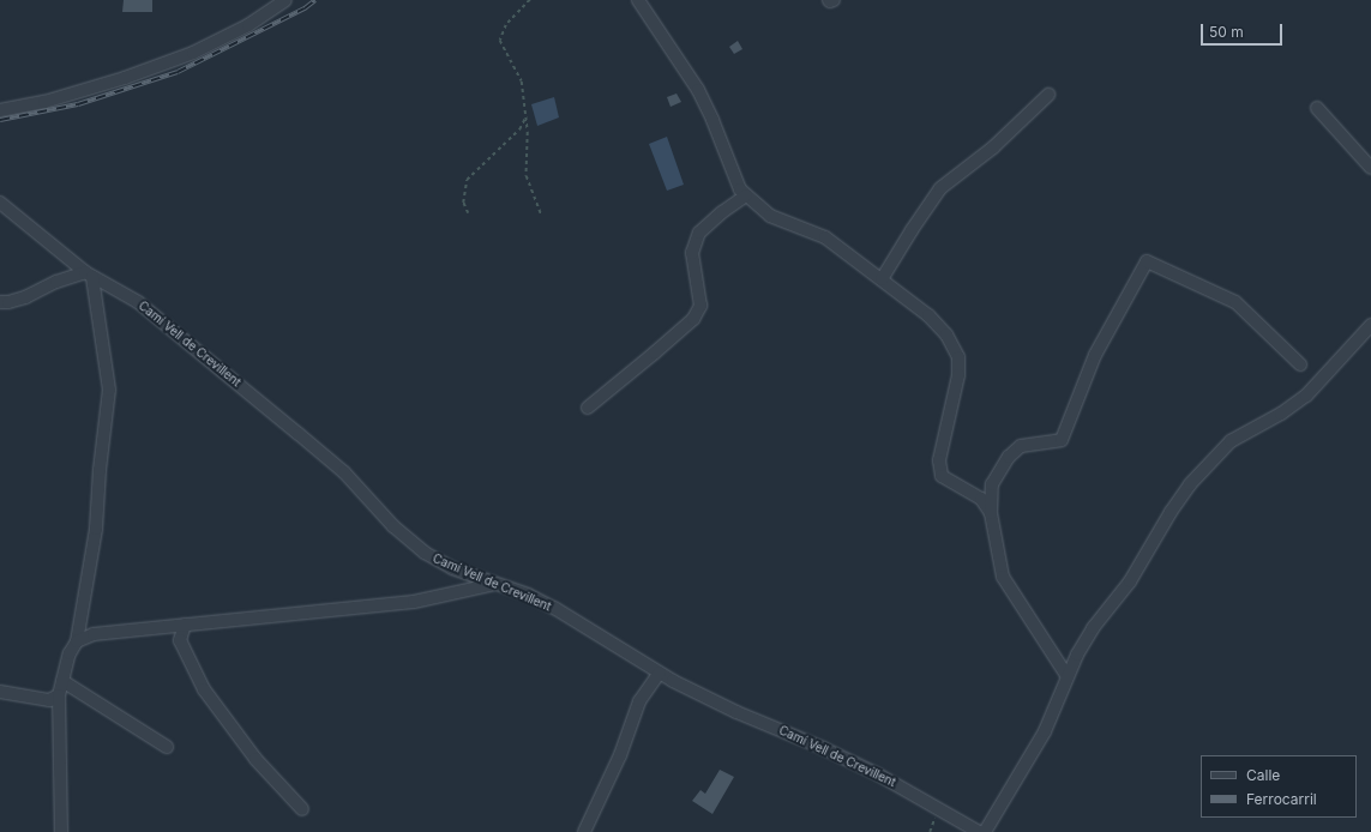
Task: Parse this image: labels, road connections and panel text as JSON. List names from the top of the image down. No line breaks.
{"streets":{"street":["Camí Vell de Crevillent"]},"legend":["Calle","Ferrocarril"],"scale_bar":"50 m"}
